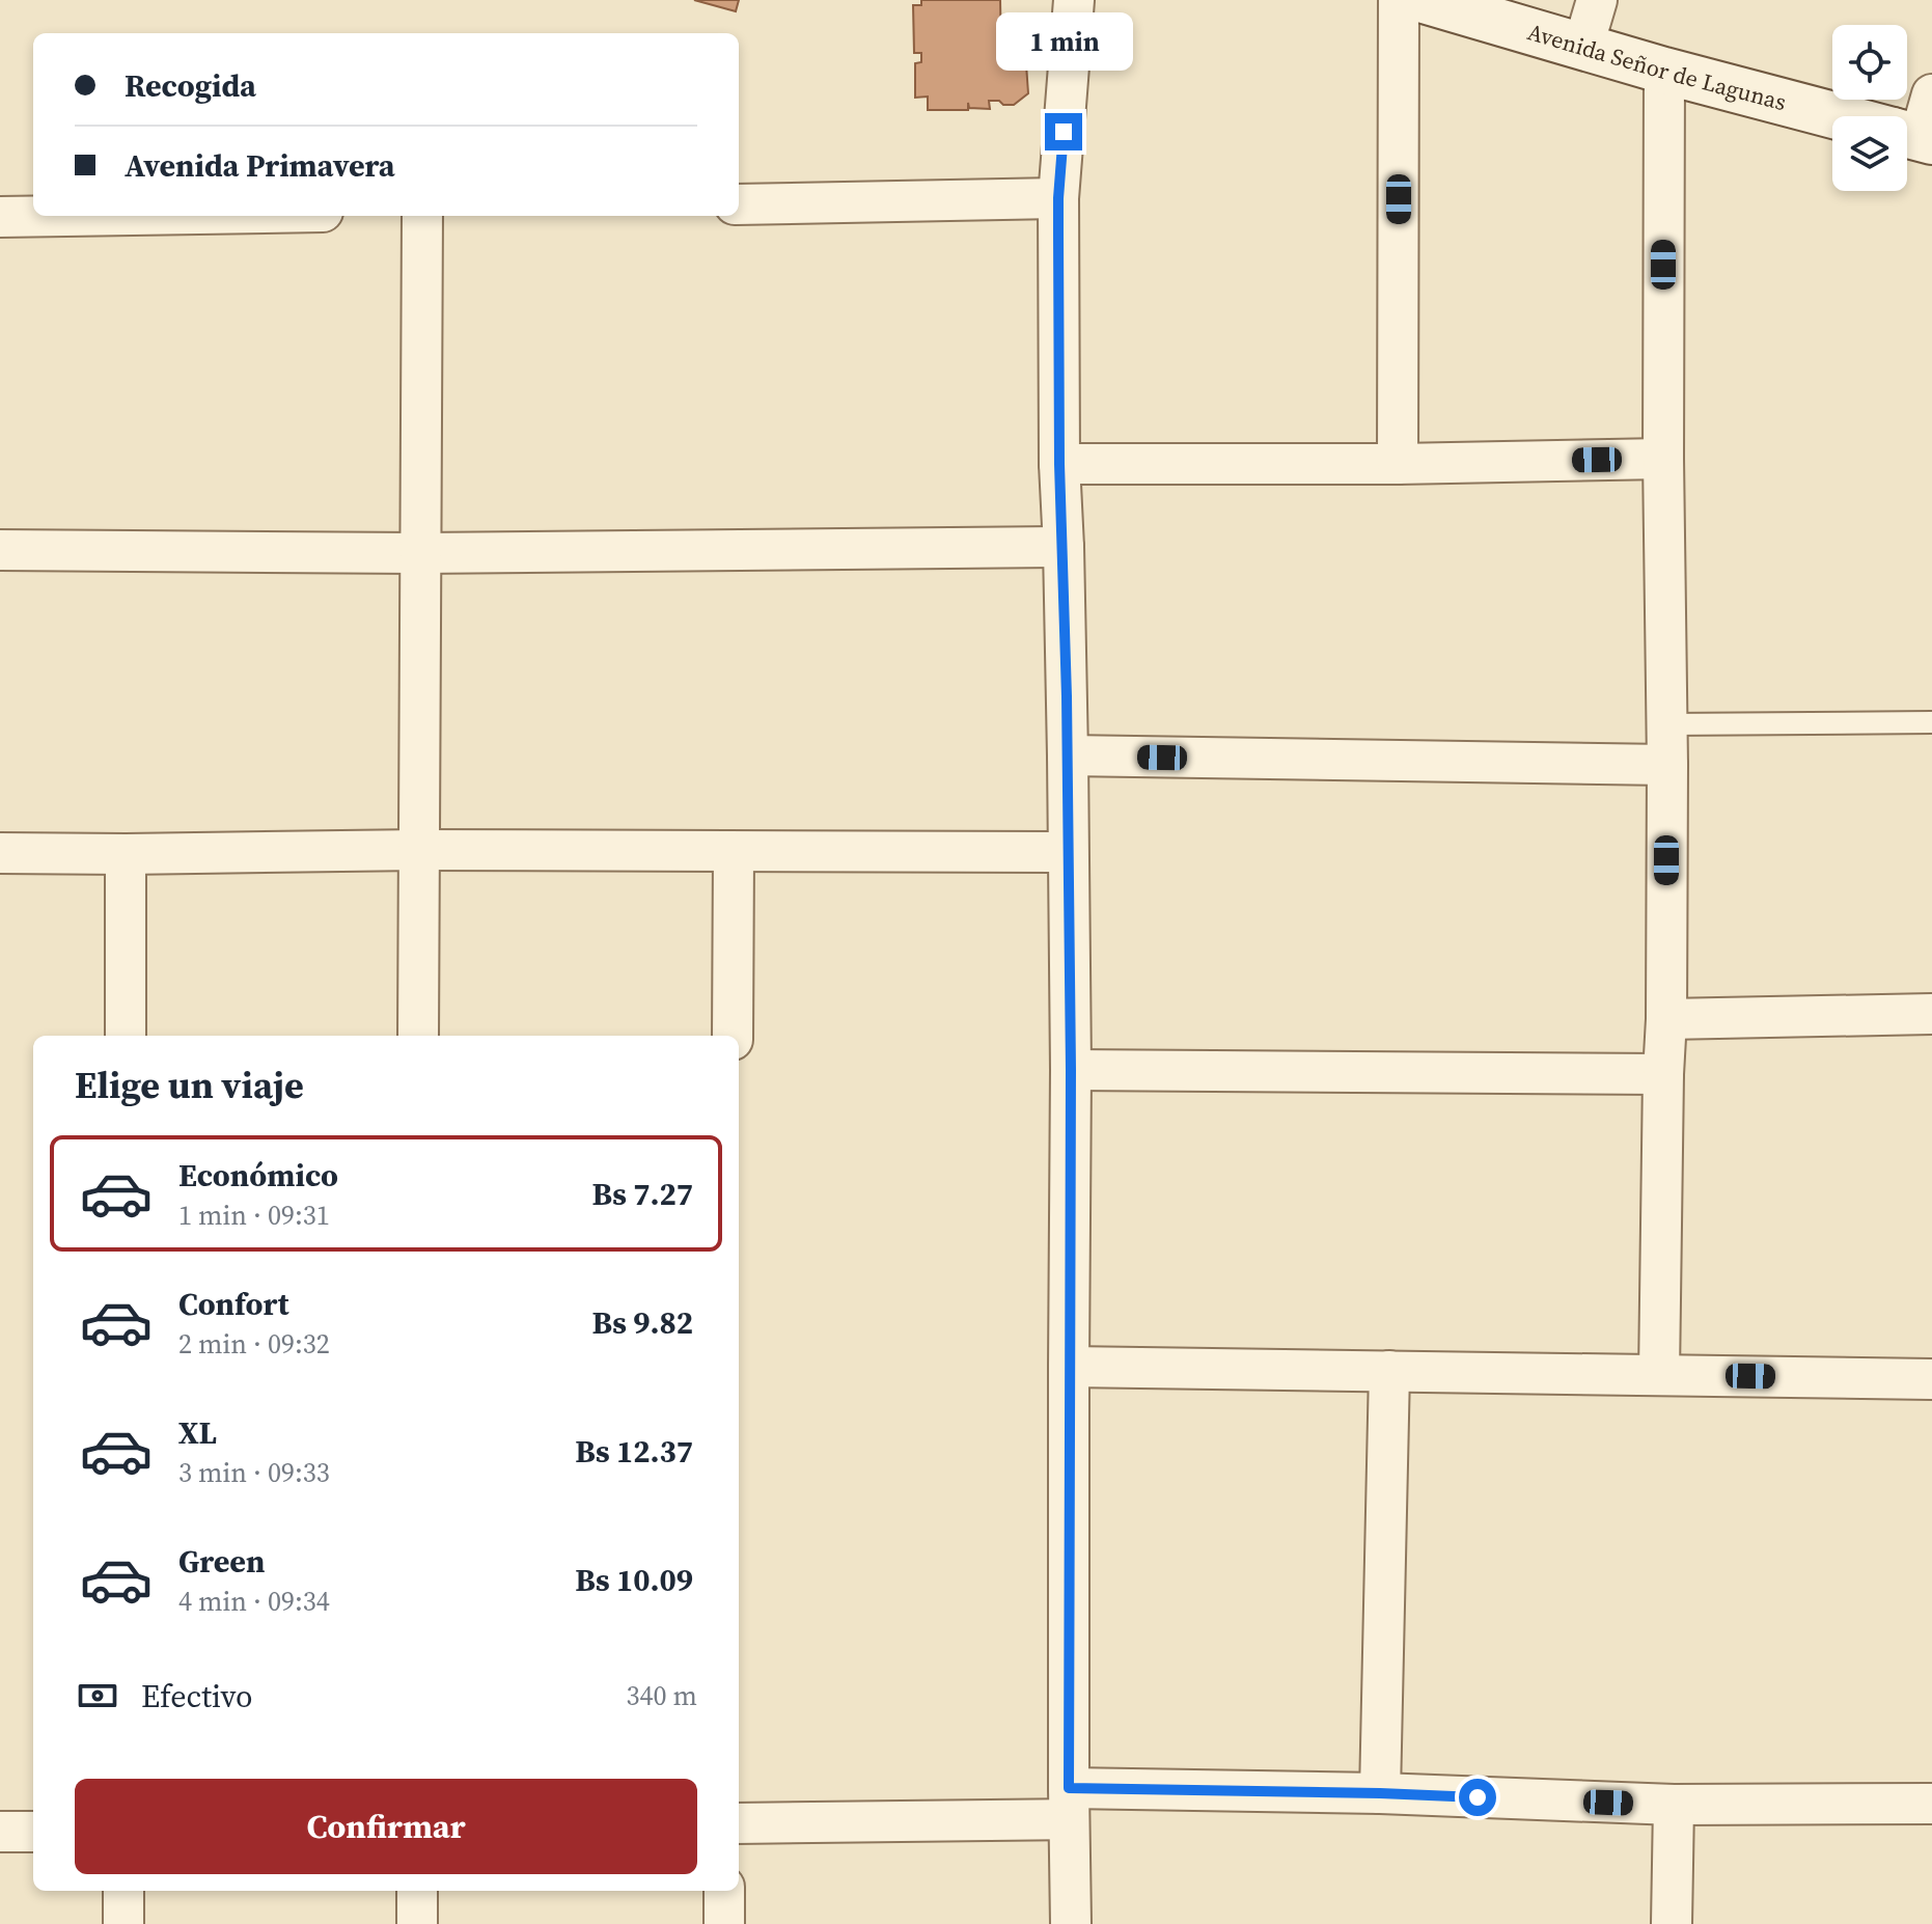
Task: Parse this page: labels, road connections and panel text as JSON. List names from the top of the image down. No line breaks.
{"streets":{"street":["Avenida Señor de Lagunas"]},"page":{"bubble":"1 min","banner":["Recogida","Avenida Primavera"],"heading":"Elige un viaje","list":[{"name":"Económico","note":"1 min · 09:31","value":"Bs 7.27"},{"name":"Confort","note":"2 min · 09:32","value":"Bs 9.82"},{"name":"XL","note":"3 min · 09:33","value":"Bs 12.37"},{"name":"Green","note":"4 min · 09:34","value":"Bs 10.09"}],"pay":["Efectivo","340 m"],"buttons":"Confirmar"}}
